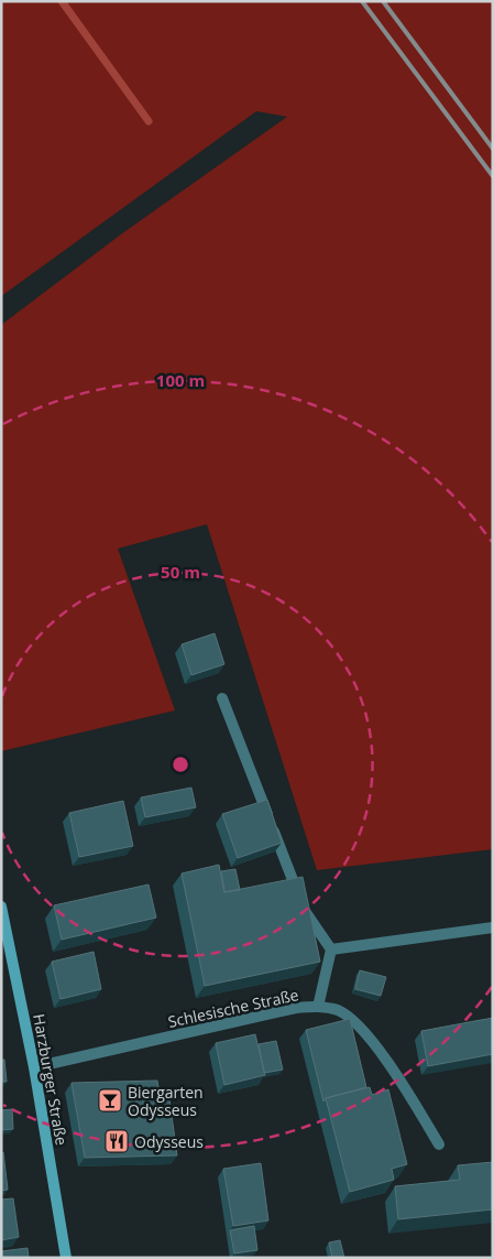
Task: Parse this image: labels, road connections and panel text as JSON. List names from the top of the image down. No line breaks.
{"streets":{"main road":["Harzburger Straße"],"street":["Schlesische Straße"]},"crossings":[["Schlesische Straße","Harzburger Straße"]],"places":{"bar":["Biergarten Odysseus"],"restaurant":["Odysseus"]},"rings":["100 m","50 m"]}
